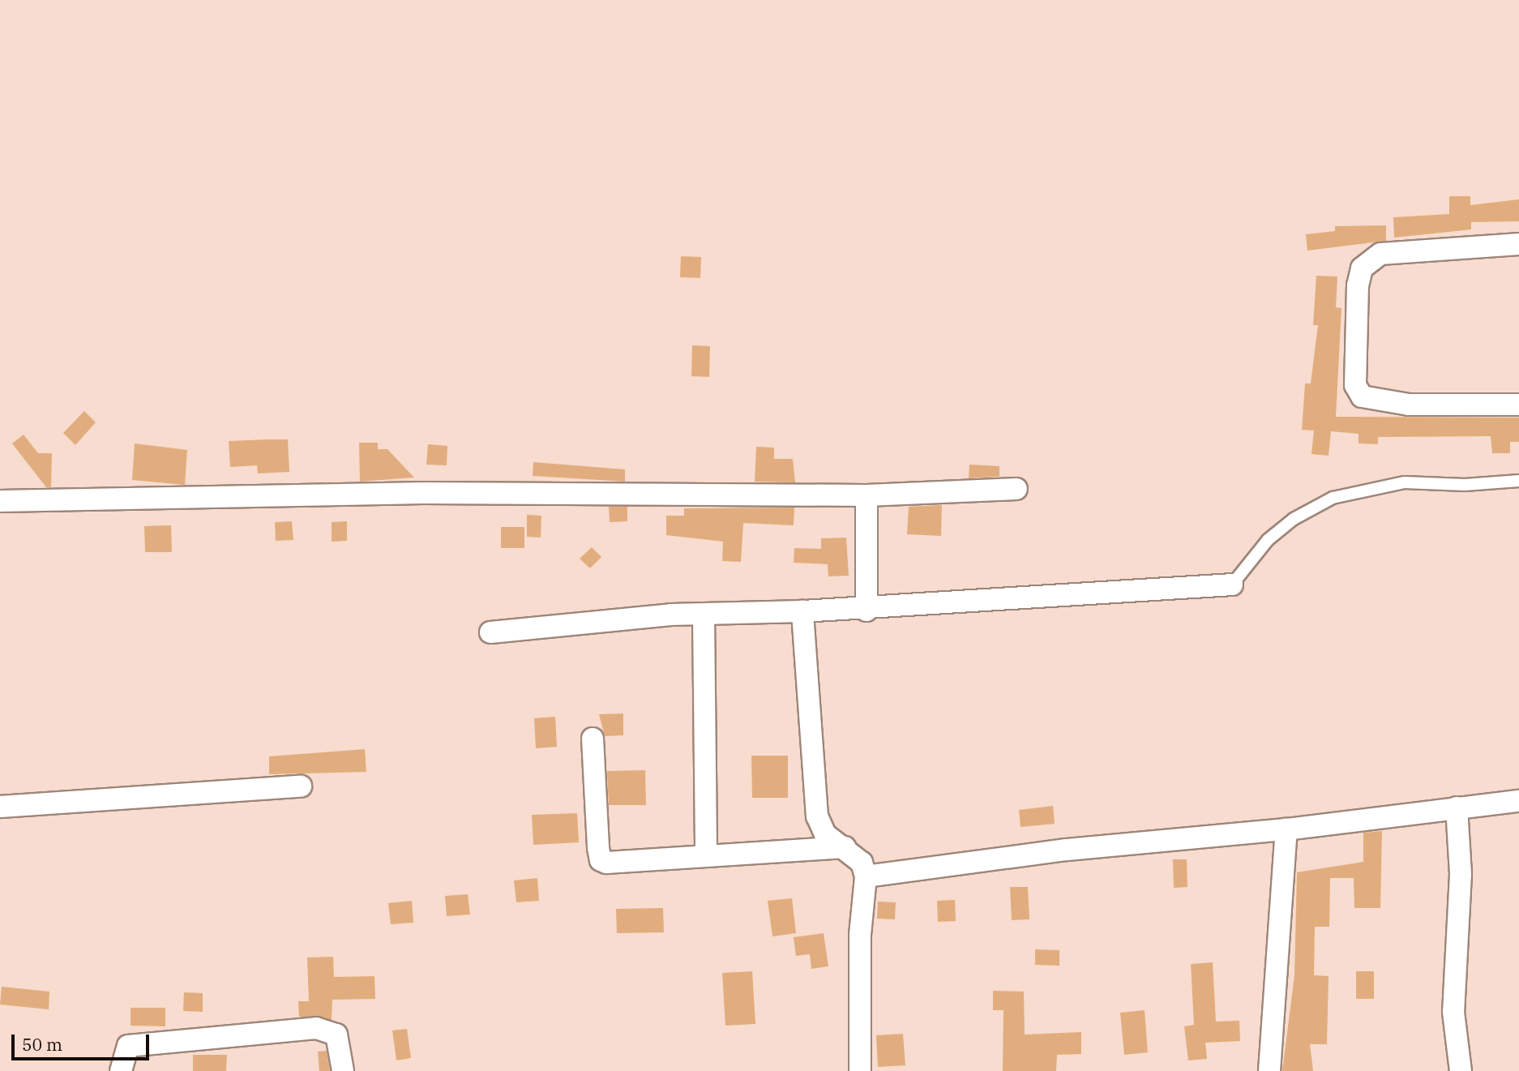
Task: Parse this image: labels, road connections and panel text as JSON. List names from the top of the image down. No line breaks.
{"scale_bar":"50 m"}
